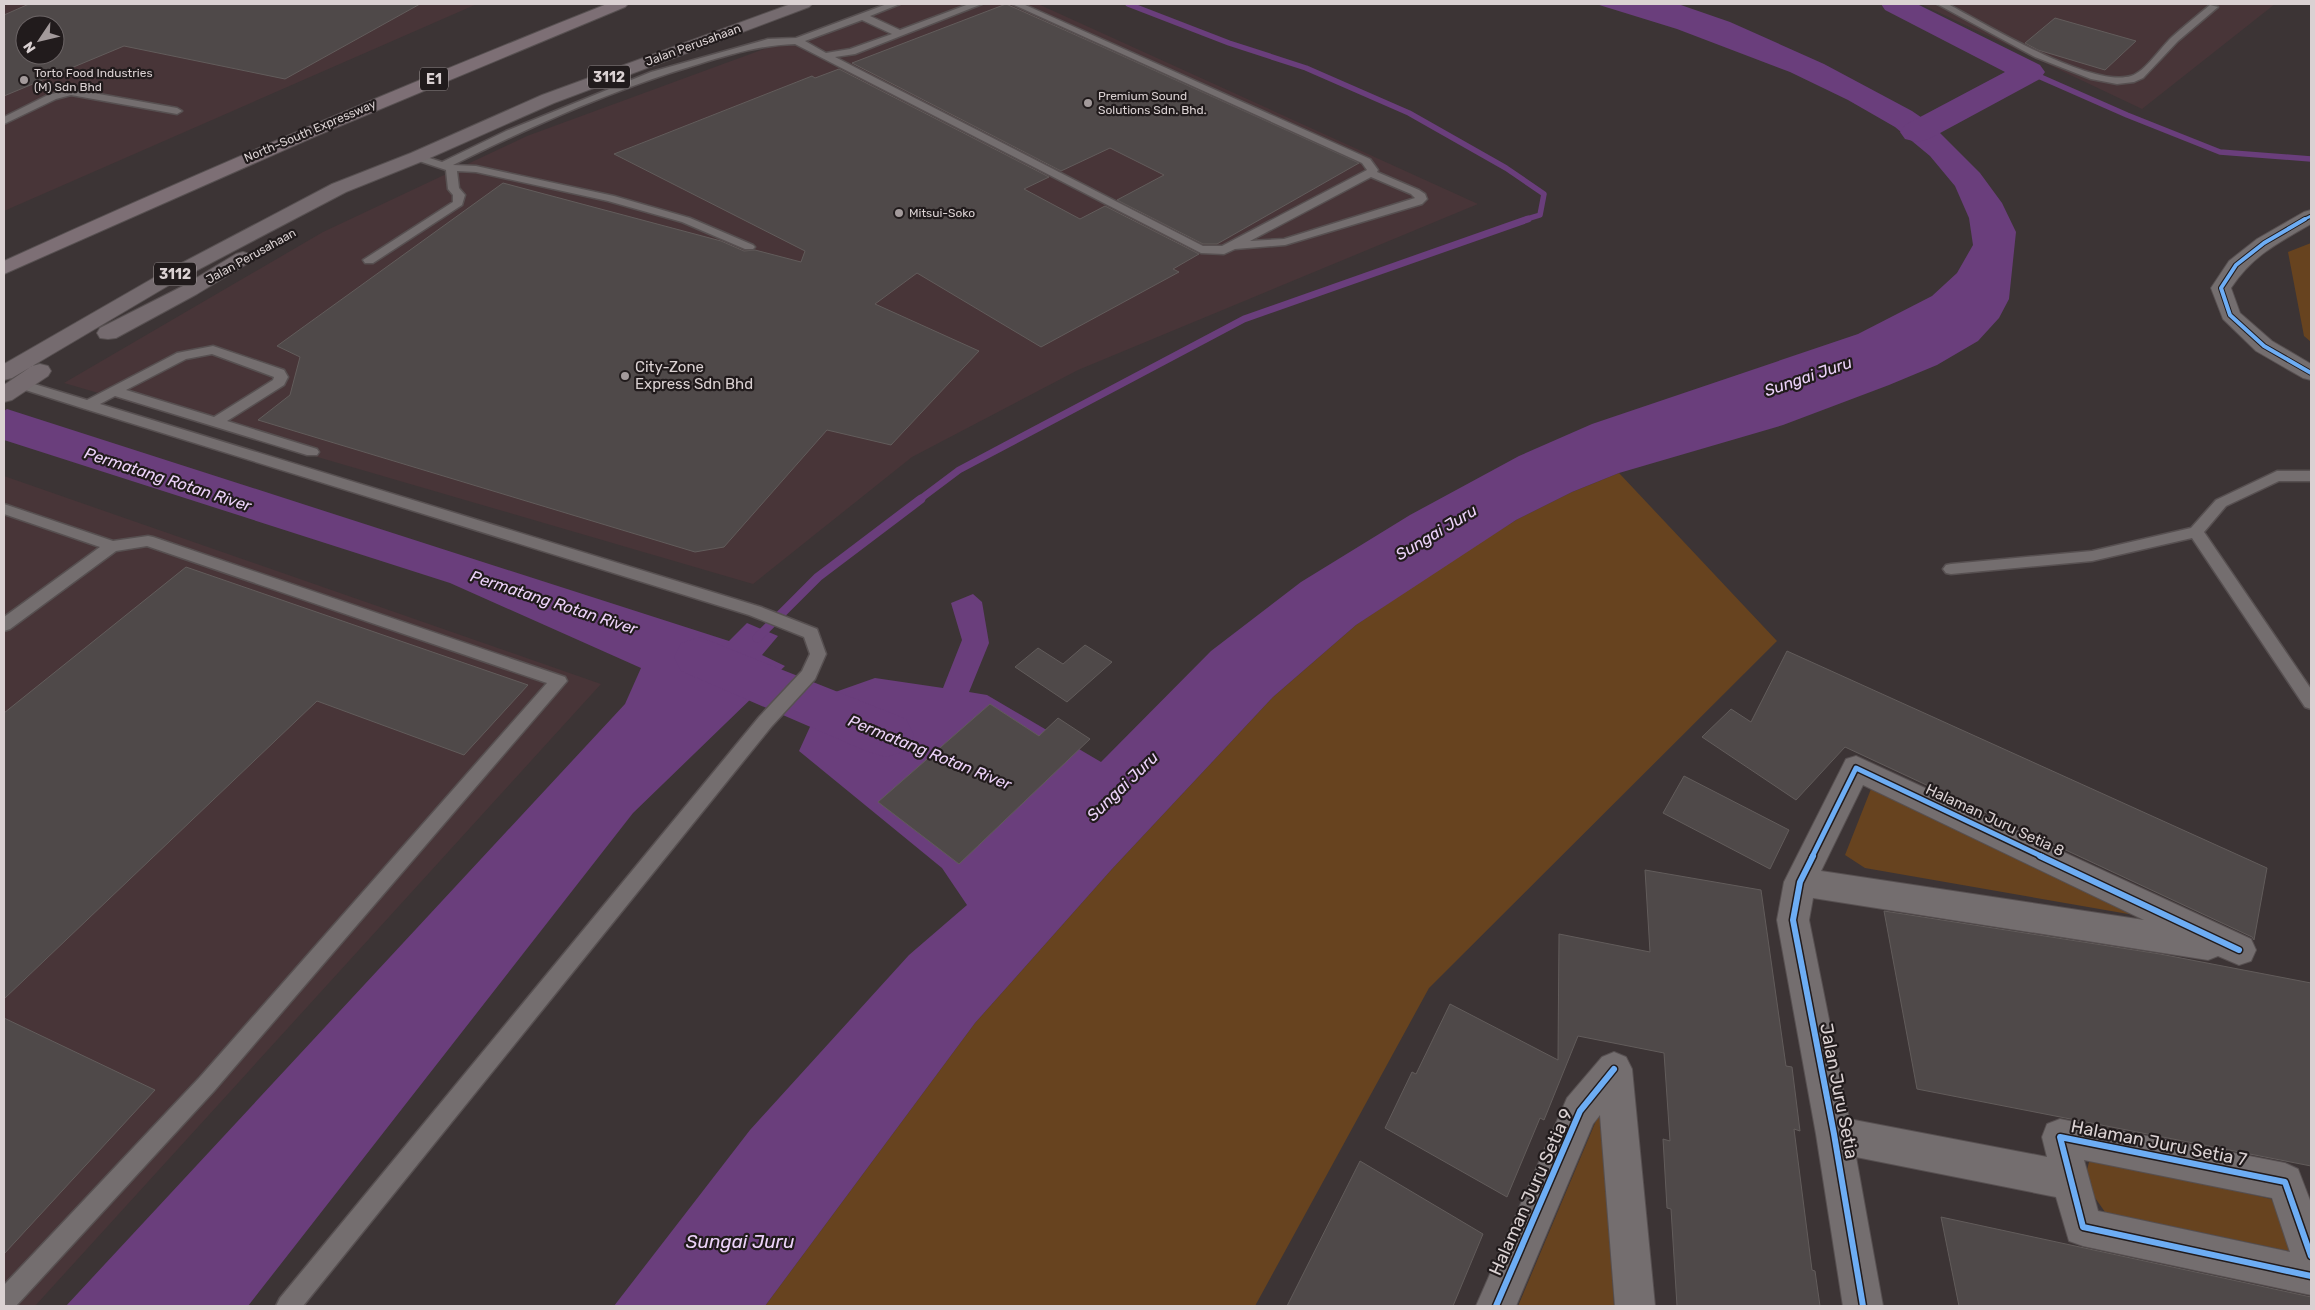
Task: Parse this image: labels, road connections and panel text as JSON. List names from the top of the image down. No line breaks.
{"streets":{"highway":["E1","North–South Expressway"],"main road":["Jalan Perusahaan","3112"],"street":["Halaman Juru Setia 8","Jalan Juru Setia","Halaman Juru Setia 7","Halaman Juru Setia 9"]},"crossings":[["Halaman Juru Setia 8","Jalan Juru Setia"]],"water":["Sungai Juru","Permatang Rotan River"],"places":["Torto Food Industries (M) Sdn Bhd","Premium Sound Solutions Sdn. Bhd.","Mitsui-Soko","City-Zone Express Sdn Bhd"],"north":"bottom left"}
